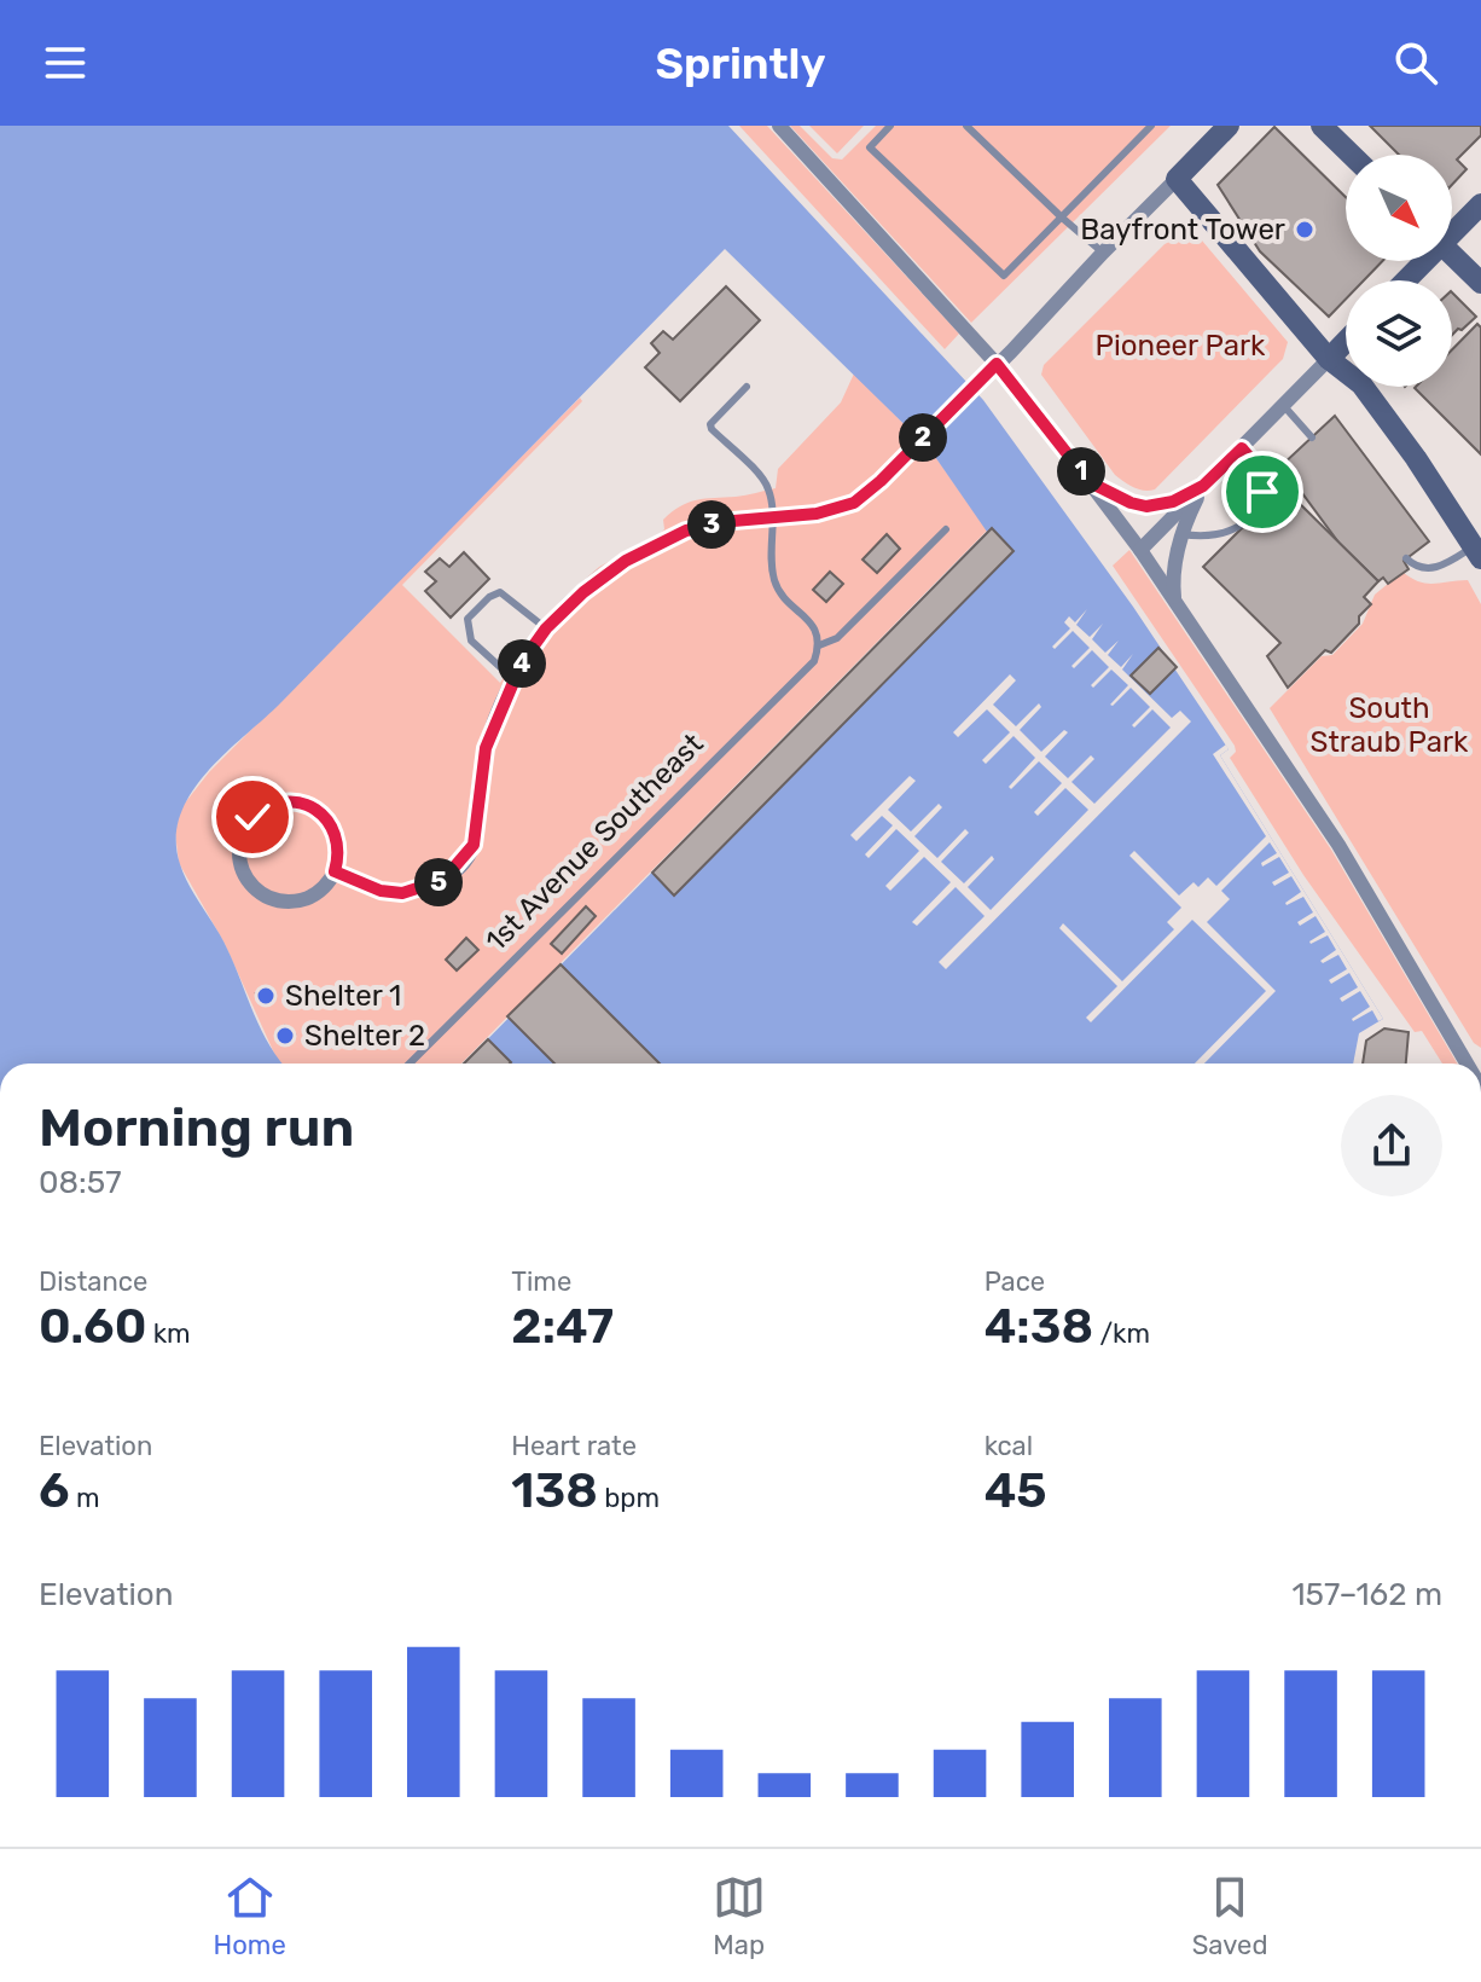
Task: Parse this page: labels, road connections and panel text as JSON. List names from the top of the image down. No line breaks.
{"streets":{"lane":["1st Avenue Southeast"]},"parks":["Pioneer Park","South Straub Park"],"places":["Bayfront Tower","Shelter 1","Shelter 2"],"north":"bottom right","page":{"header":"Sprintly","pins":["2","1","3","4","5"],"heading":["Morning run","08:57"],"stats":[["Distance","0.60 km"],["Time","2:47"],["Pace","4:38 /km"],["Elevation","6 m"],["Heart rate","138 bpm"],["kcal","45"]],"chart":["Elevation","157–162 m"],"tabs":["Home","Map","Saved"]}}
